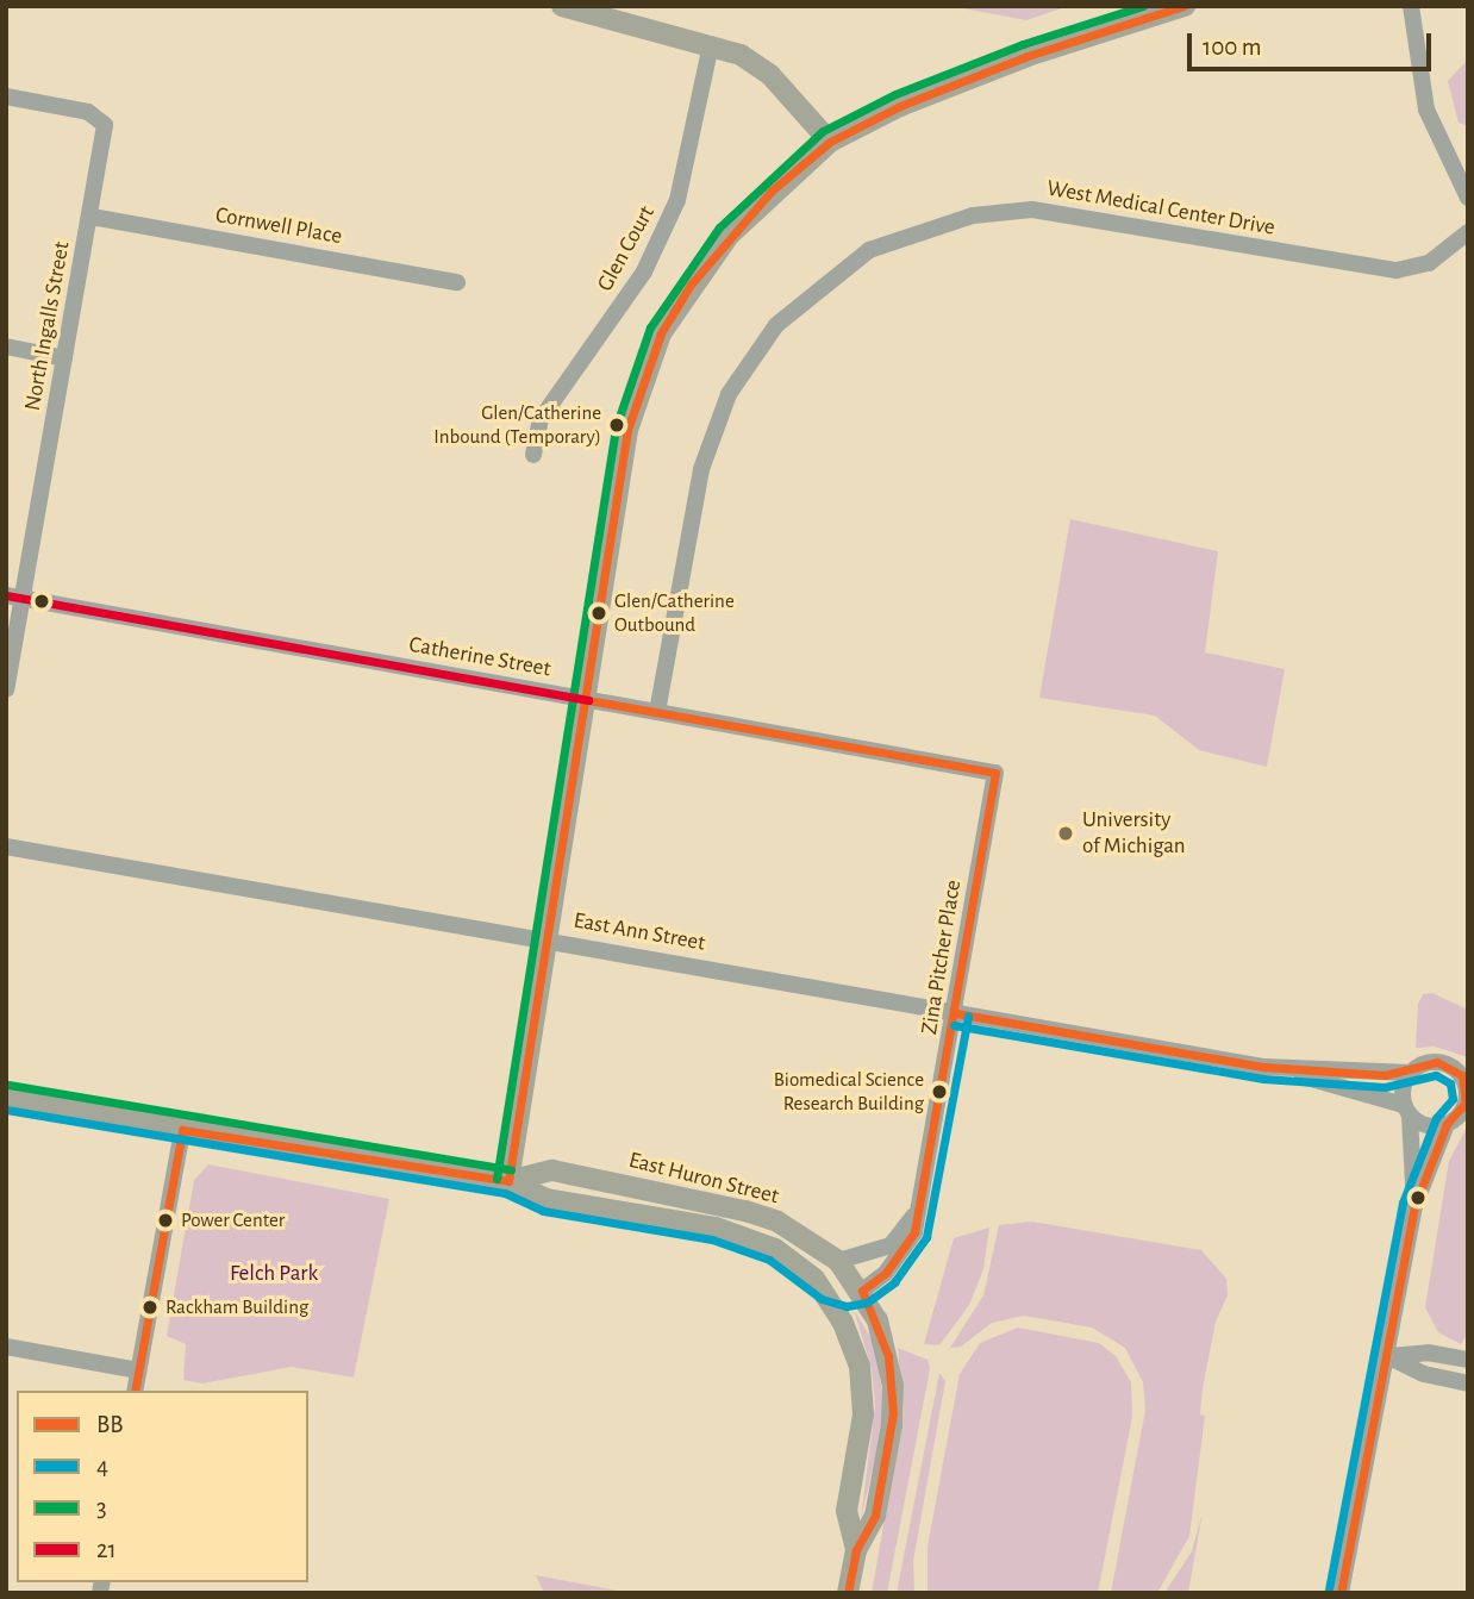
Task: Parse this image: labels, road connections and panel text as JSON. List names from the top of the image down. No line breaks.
{"streets":{"main road":["East Huron Street"],"street":["West Medical Center Drive","Cornwell Place","Glen Court","North Ingalls Street","Catherine Street","East Ann Street","Zina Pitcher Place"]},"crossings":[["West Medical Center Drive","Catherine Street"],["Cornwell Place","North Ingalls Street"],["North Ingalls Street","Catherine Street"],["Catherine Street","Zina Pitcher Place"],["East Ann Street","Zina Pitcher Place"],["Zina Pitcher Place","East Huron Street"]],"parks":["Felch Park"],"places":["Glen/Catherine Inbound (Temporary)","Glen/Catherine Outbound","University of Michigan","Biomedical Science Research Building","Power Center","Rackham Building"],"lines":["transit line BB","transit line 3","transit line 21","transit line 4"],"legend":["BB","4","3","21"],"scale_bar":"100 m"}
